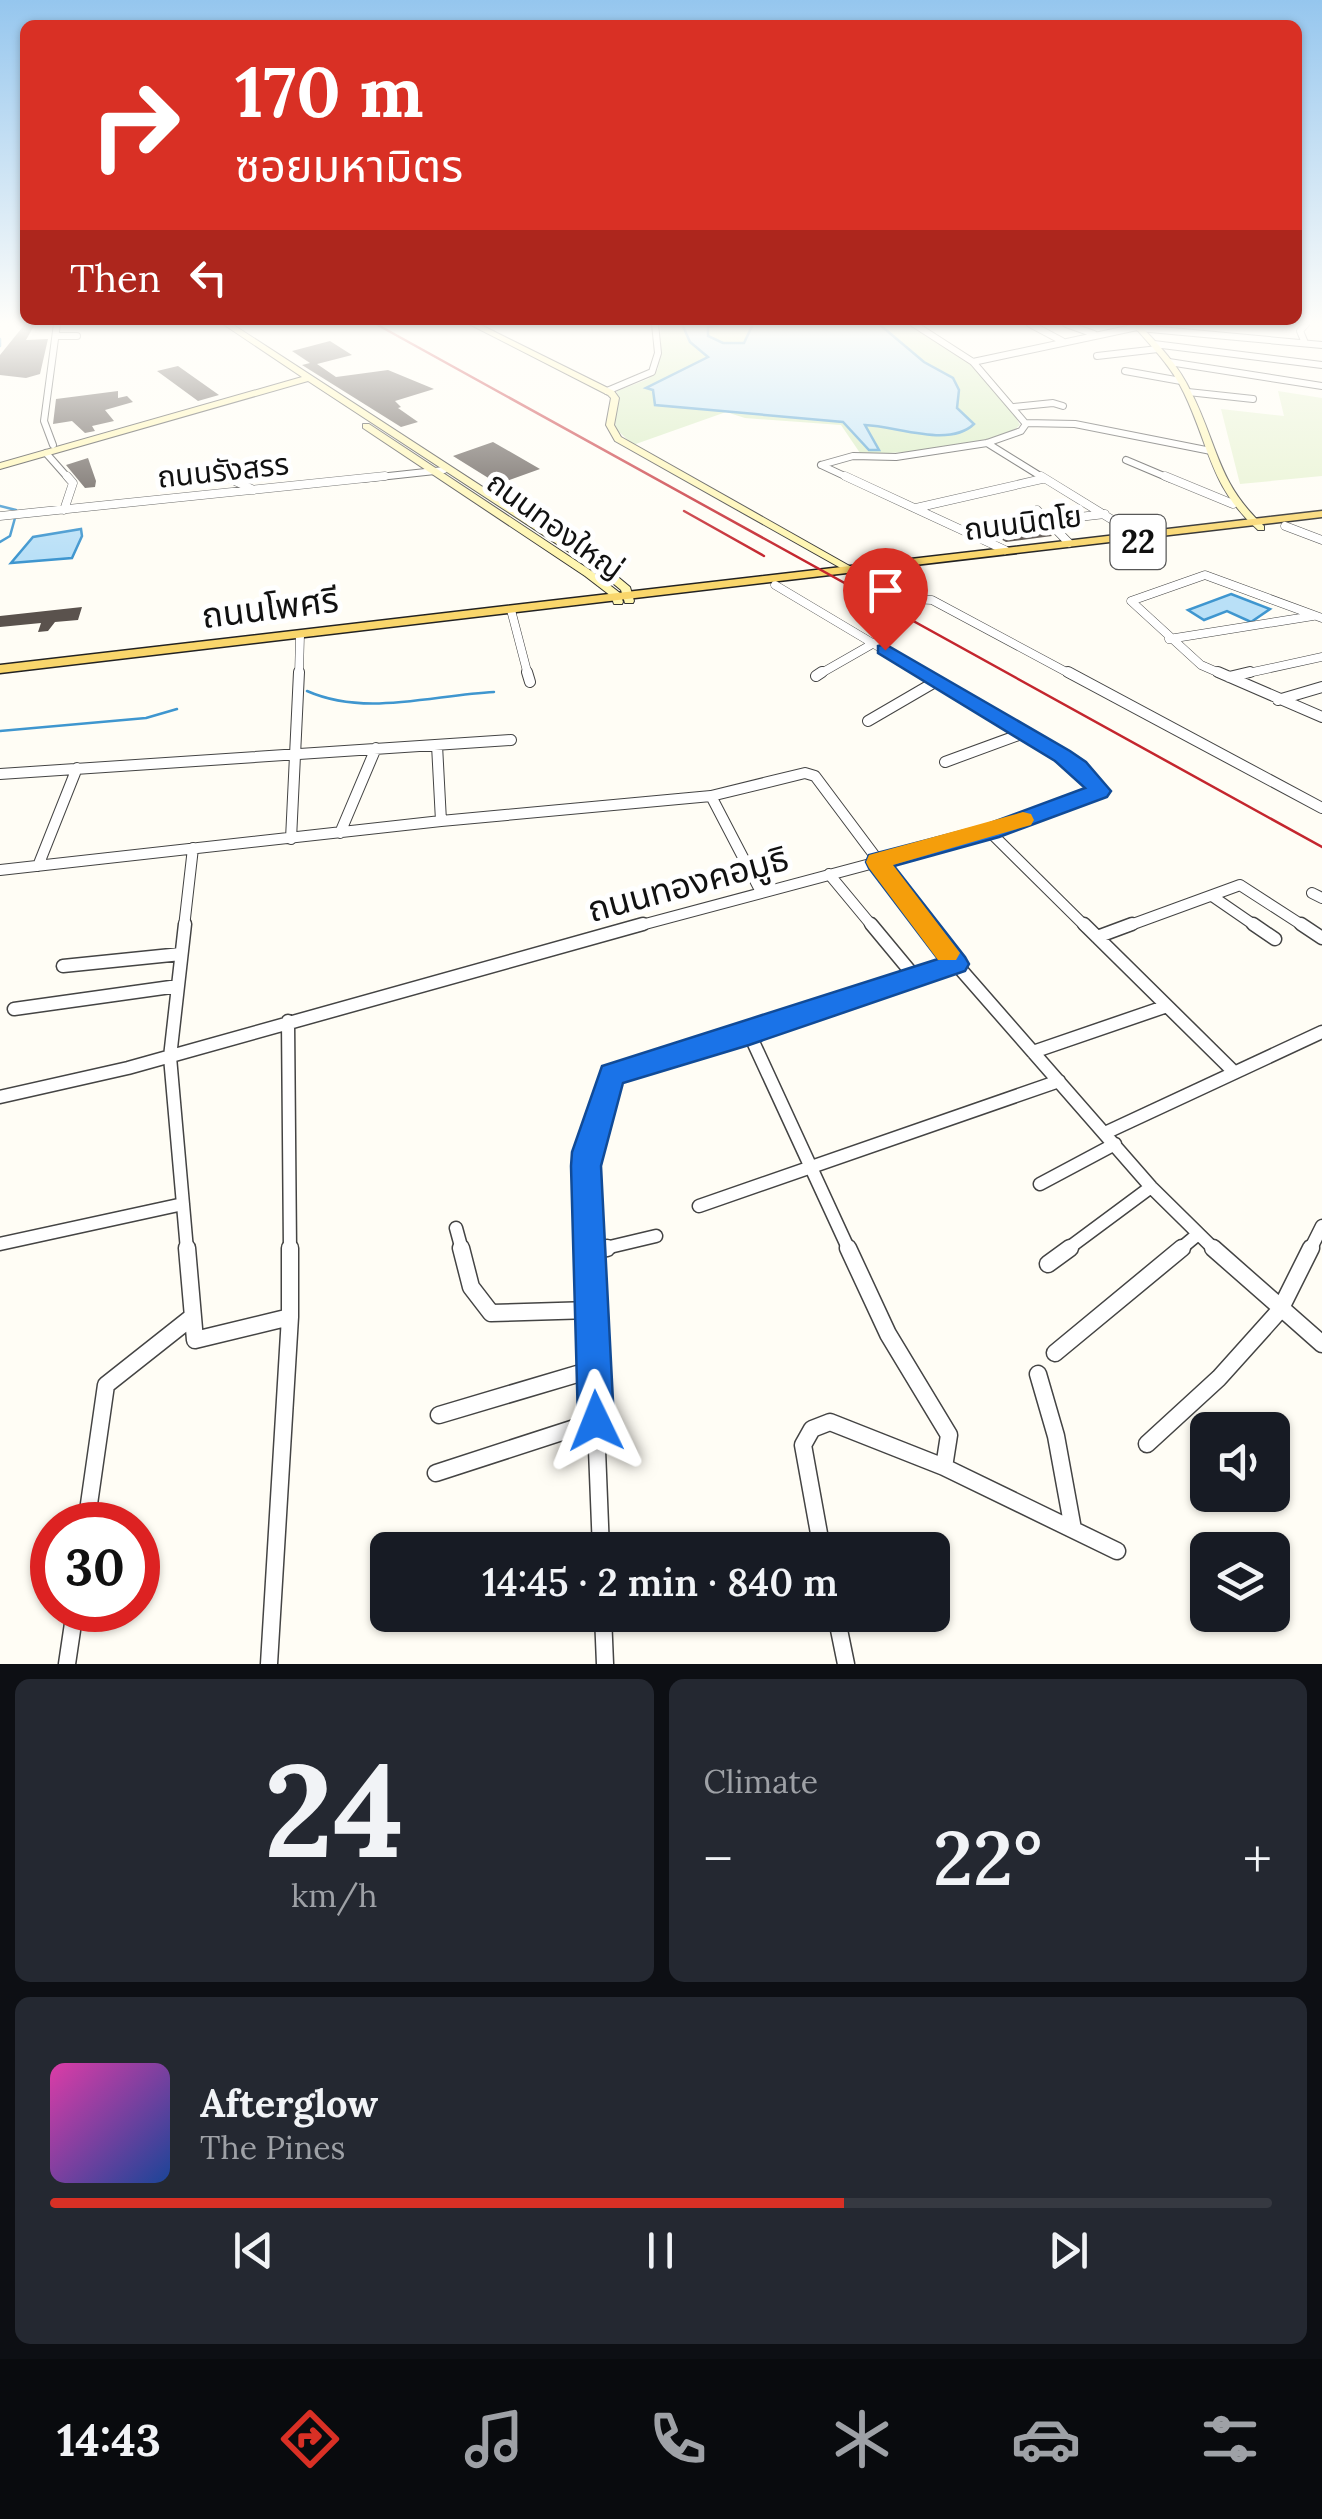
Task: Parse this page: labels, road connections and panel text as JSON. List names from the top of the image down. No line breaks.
{"streets":{"main road":["ถนนนิตโย","22","ถนนโพศรี"],"street":["ถนนรังสรร","ถนนทองใหญ่","ถนนทองคอมูธิ"]},"crossings":[["ถนนรังสรร","ถนนทองใหญ่"],["ถนนนิตโย","ถนนโพศรี"],["ถนนทองใหญ่","ถนนโพศรี"]],"page":{"turn":["170 m","ซอยมหามิตร"],"then":"Then","limit":"30","trip":"14:45 · 2 min · 840 m","tile":[["24","km/h"],"Climate"],"heat":["−","22°","+"],"song":["Afterglow","The Pines"],"tabs":"14:43"}}
